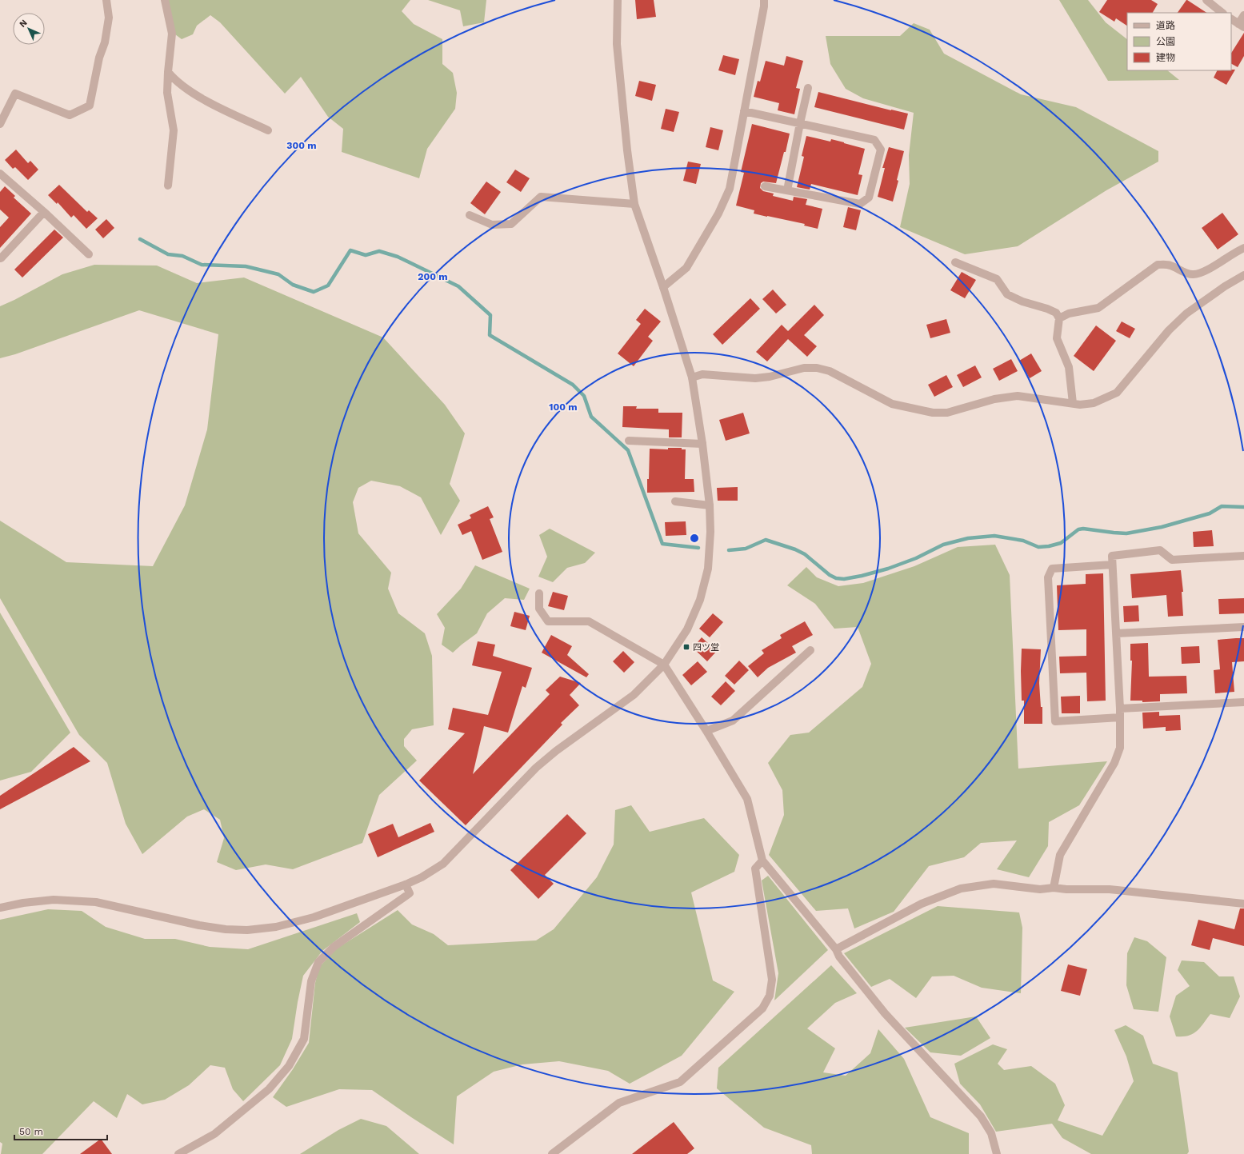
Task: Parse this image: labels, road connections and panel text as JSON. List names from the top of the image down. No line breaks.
{"places":{"transit":["四ツ堂"]},"legend":["道路","公園","建物"],"scale_bar":"50 m","north":"top left","rings":["300 m","200 m","100 m"]}
